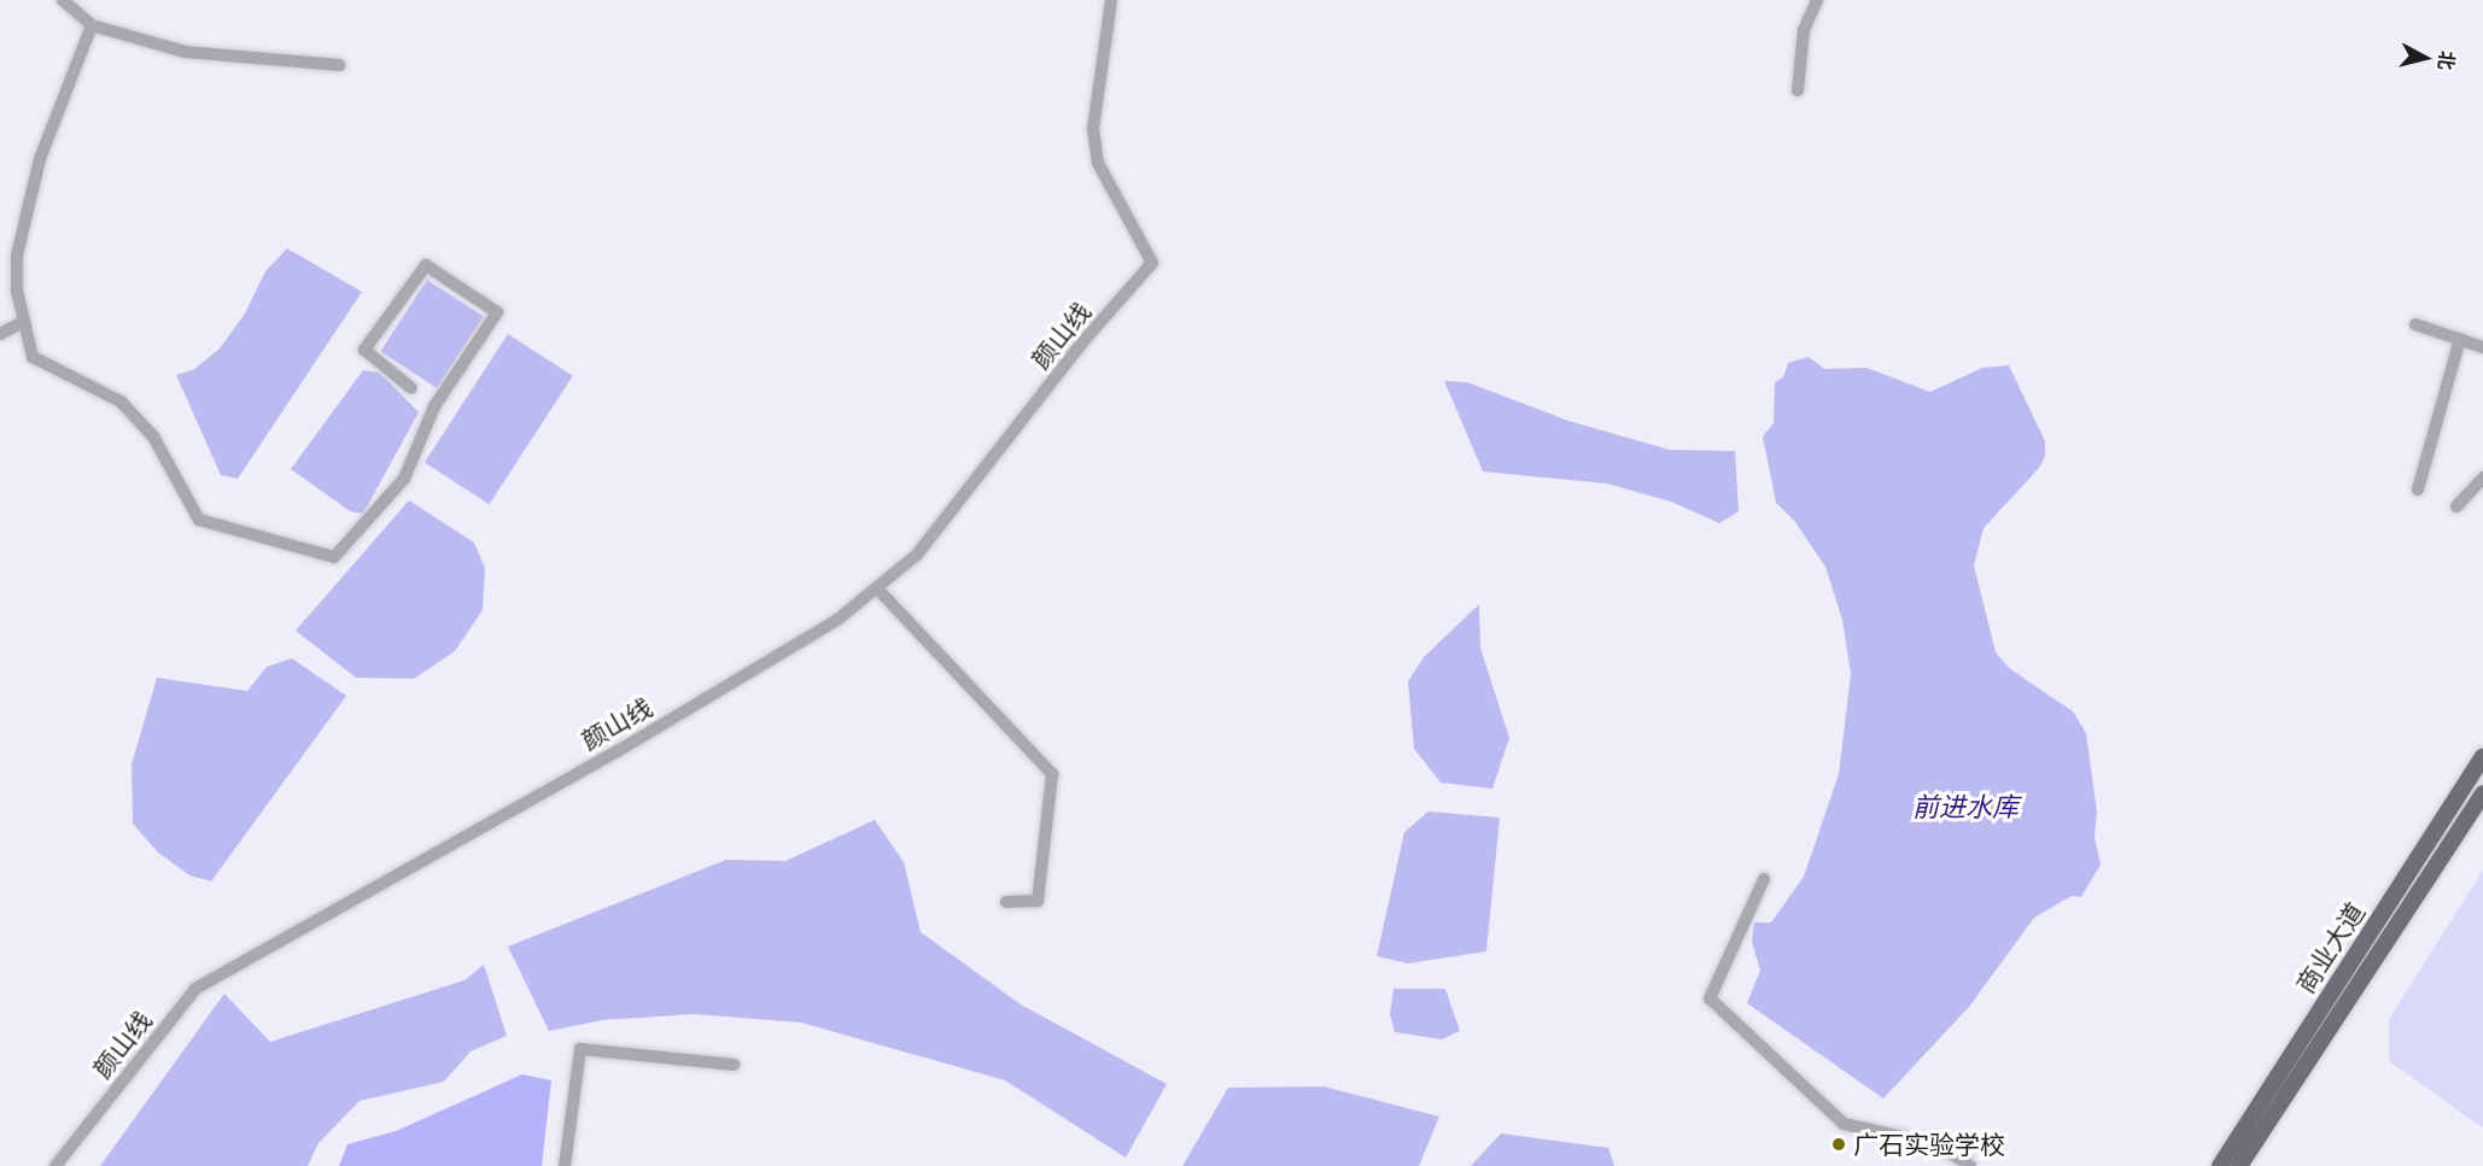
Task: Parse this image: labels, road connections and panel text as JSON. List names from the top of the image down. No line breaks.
{"streets":{"main road":["商业大道"],"street":["颜山线"]},"water":["前进水库"],"places":["广石实验学校"],"north":"right"}
